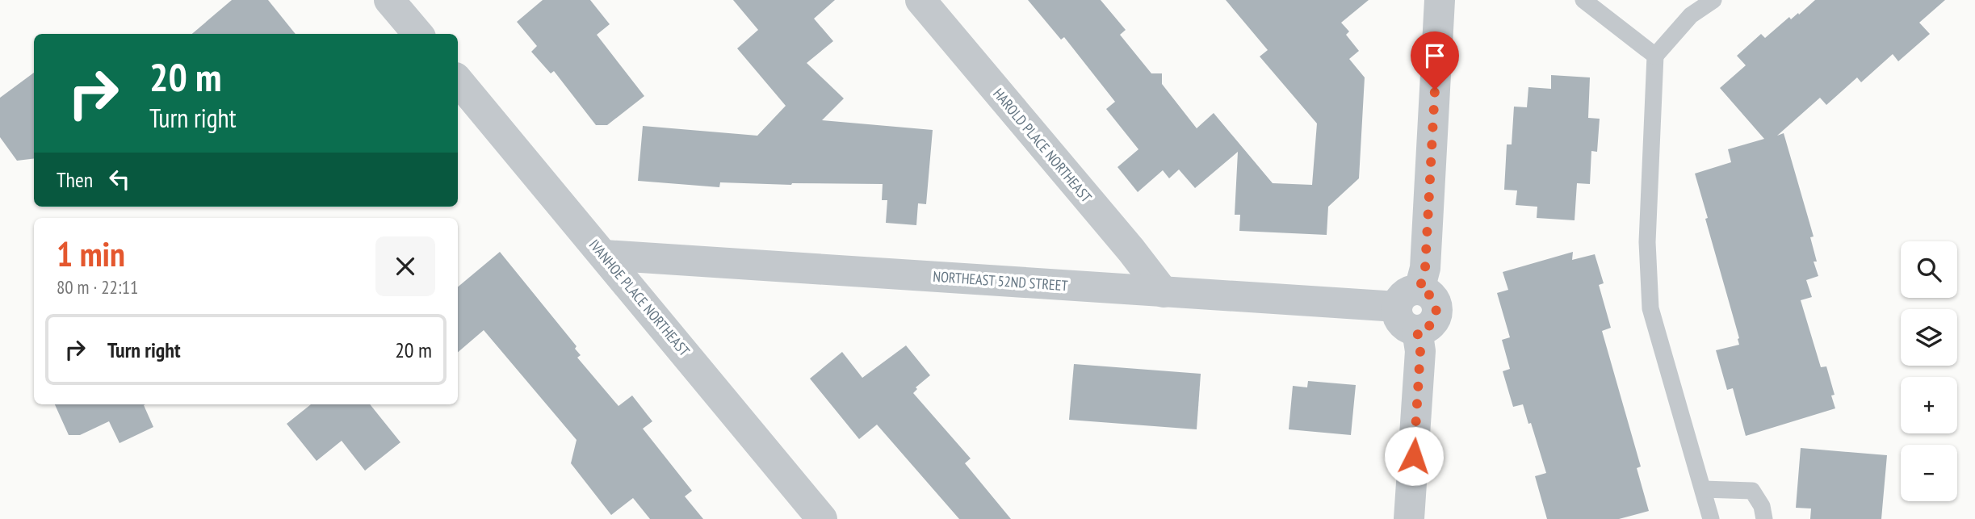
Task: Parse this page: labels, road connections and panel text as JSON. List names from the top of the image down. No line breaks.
{"streets":{"street":["HAROLD PLACE NORTHEAST","NORTHEAST 52ND STREET","IVANHOE PLACE NORTHEAST"]},"crossings":[["HAROLD PLACE NORTHEAST","NORTHEAST 52ND STREET"],["NORTHEAST 52ND STREET","IVANHOE PLACE NORTHEAST"]],"page":{"turn":["20 m","Turn right"],"then":"Then","heading":["1 min","80 m · 22:11"],"map_buttons":["+","−"],"list":[{"name":"Turn right","value":"20 m"}]}}
